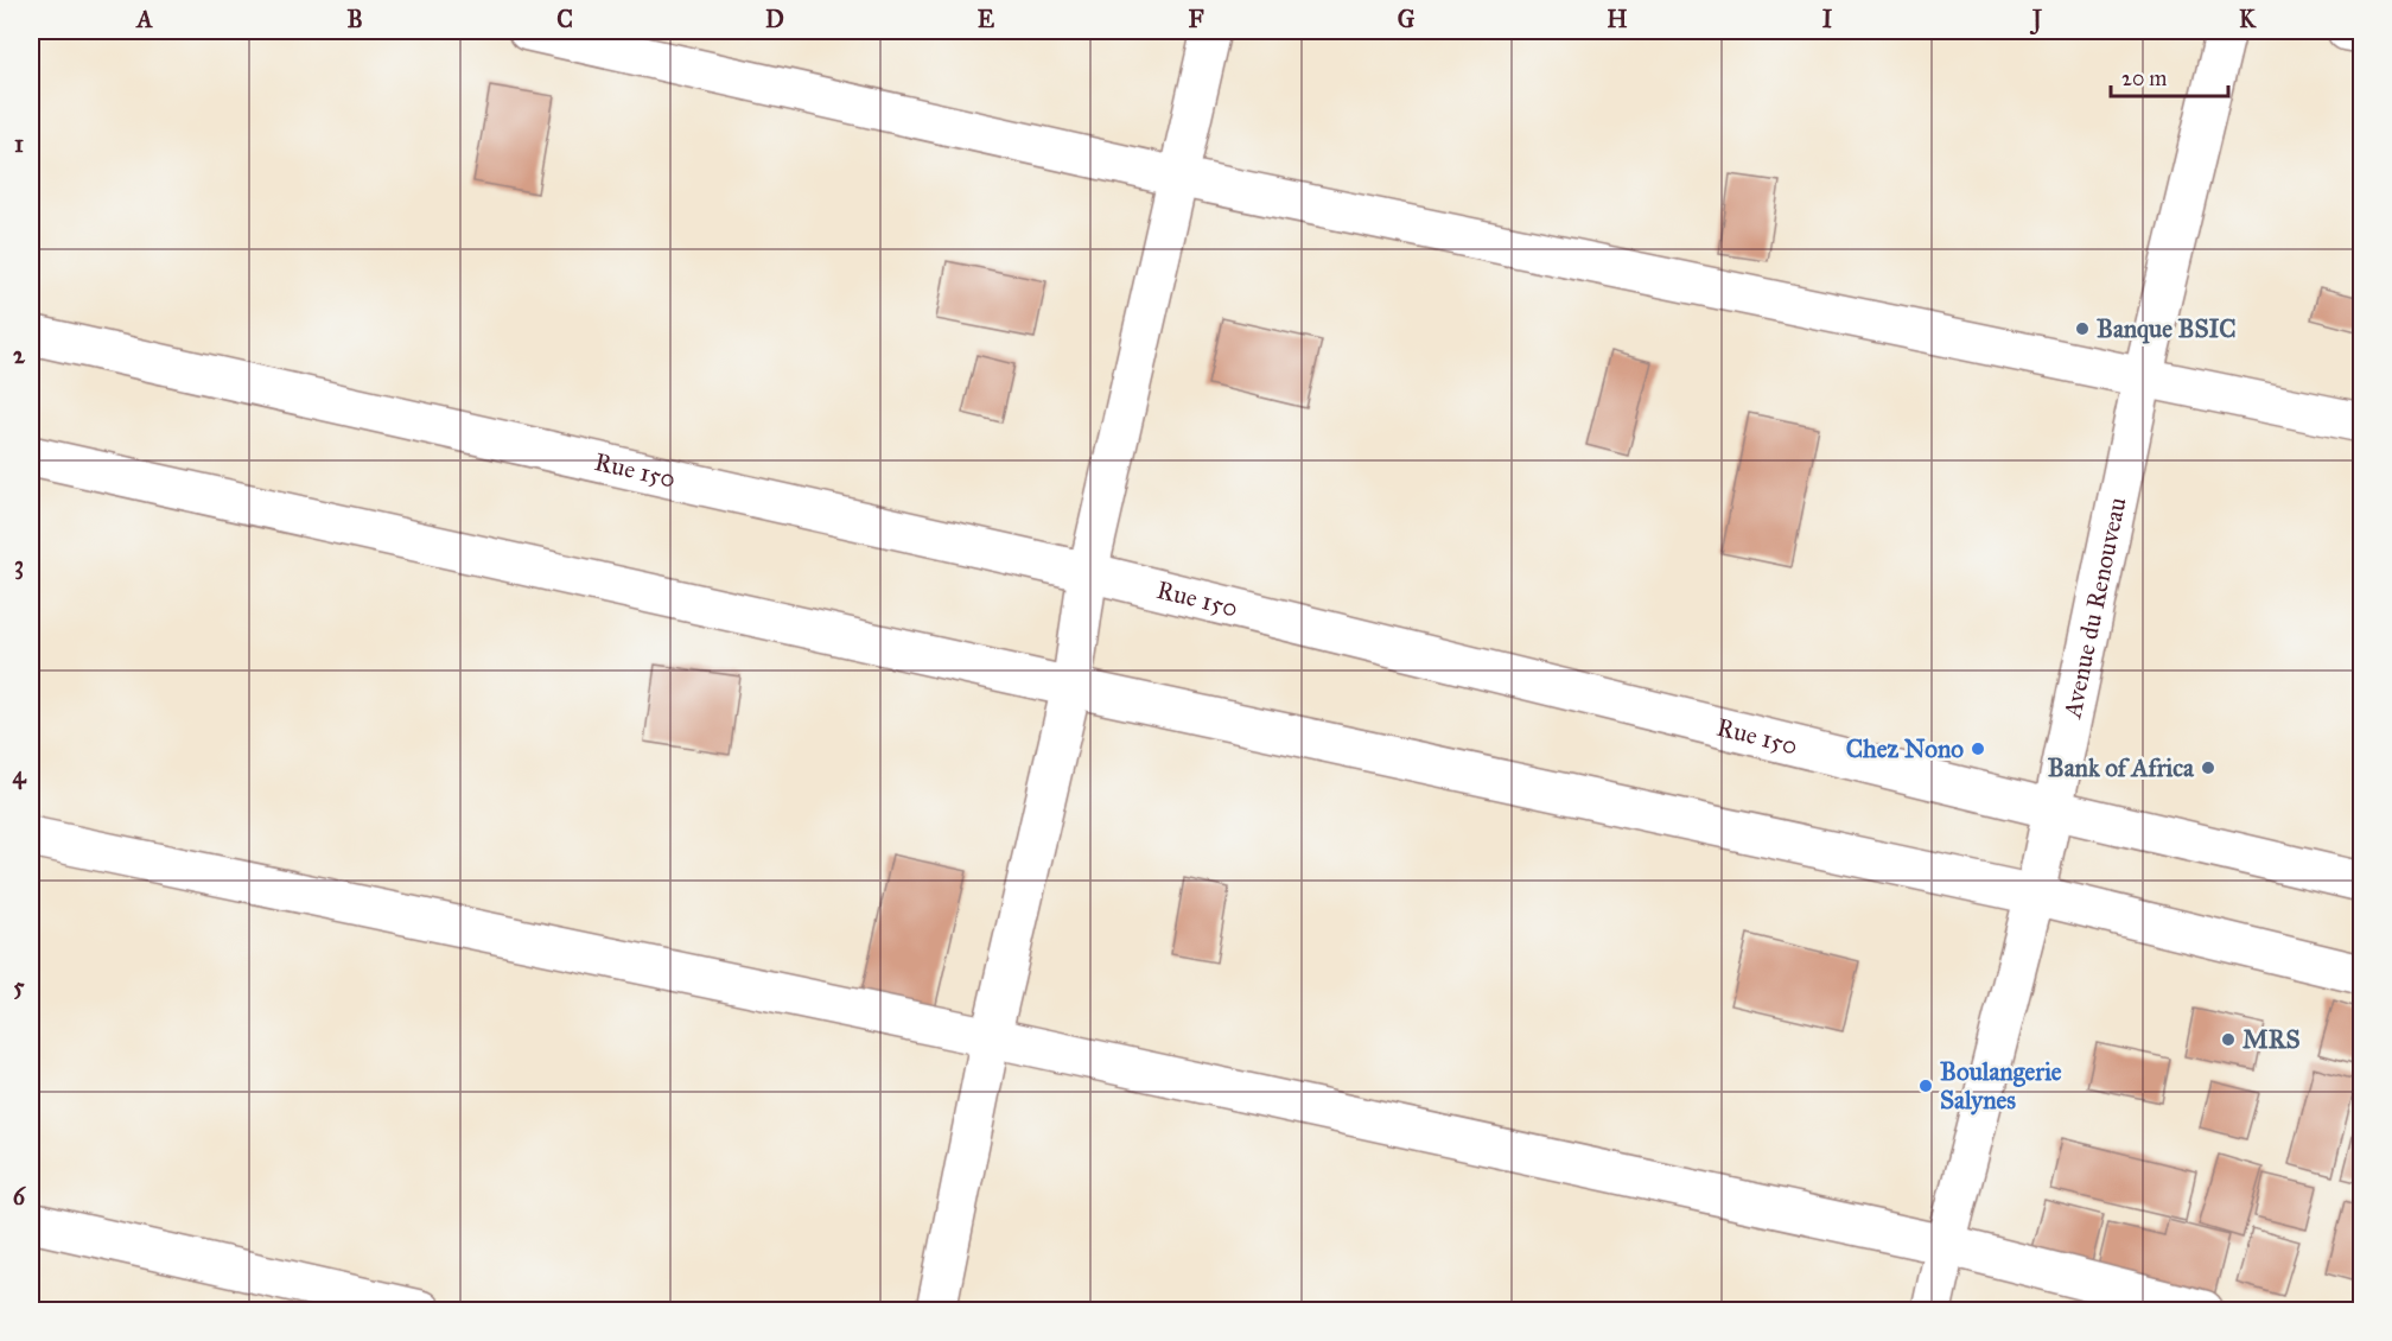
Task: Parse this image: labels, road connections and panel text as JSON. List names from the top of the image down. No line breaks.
{"streets":{"main road":["Rue 150","Avenue du Renouveau"]},"crossings":[["Rue 150","Avenue du Renouveau"]],"places":["Banque BSIC","Chez Nono","Bank of Africa","MRS","Boulangerie Salynes"],"scale_bar":"20 m","grid":{"columns":["A","B","C","D","E","F","G","H","I","J","K"],"rows":["1","2","3","4","5","6"]}}
